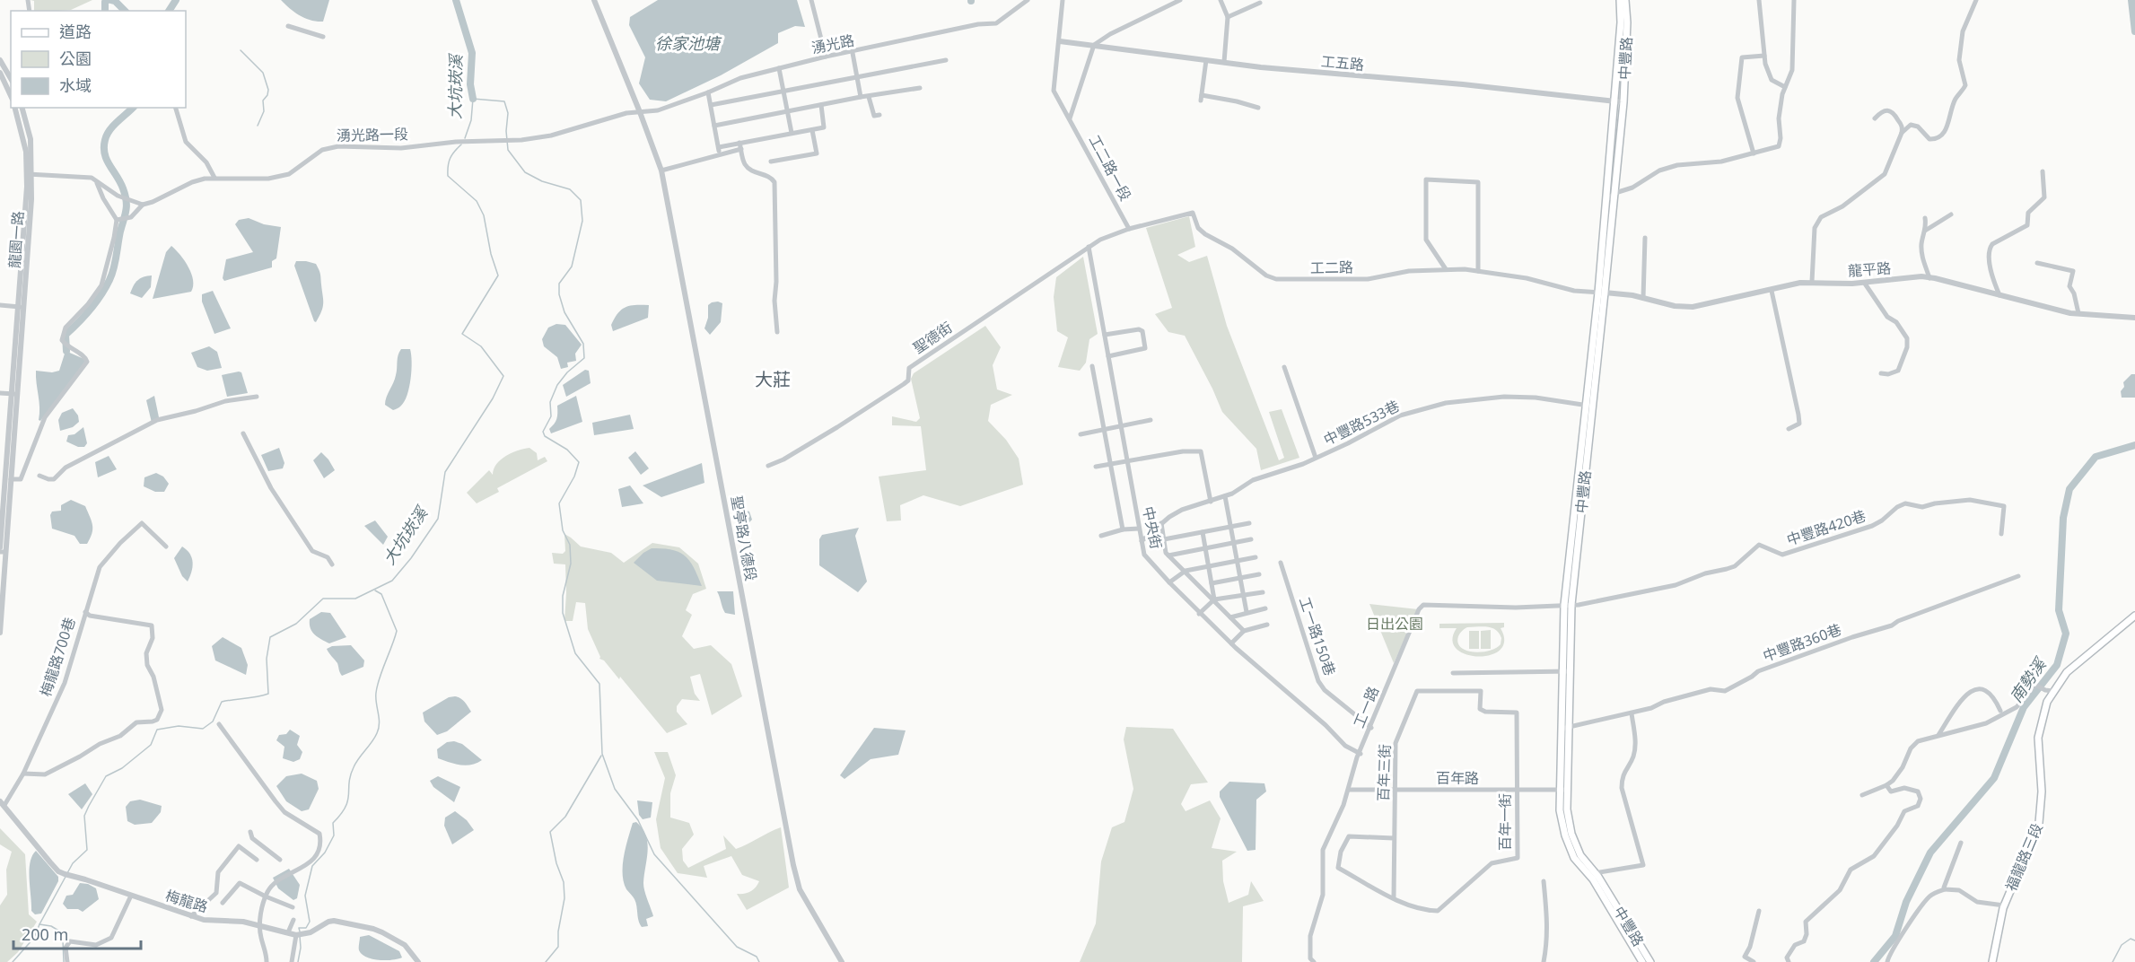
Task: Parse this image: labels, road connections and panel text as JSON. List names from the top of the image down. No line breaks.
{"streets":{"main road":["中豐路","福龍路三段"],"street":["湧光路","工五路","湧光路一段","工二路一段","龍園一路","工二路","龍平路","聖德街","中豐路533巷","中央街","中豐路420巷","聖亭路八德段","工一路150巷","中豐路360巷","梅龍路700巷","工一路","百年三街","百年路","百年一街","梅龍路"]},"crossings":[["湧光路","湧光路一段"],["湧光路","聖亭路八德段"],["中豐路","工五路"],["中豐路","工二路"],["中豐路","龍平路"],["中豐路","中豐路533巷"],["中豐路","中豐路420巷"],["中豐路","中豐路360巷"],["中豐路","工一路"],["中豐路","百年路"],["工五路","工二路一段"],["湧光路一段","聖亭路八德段"],["工二路一段","工二路"],["工二路","龍平路"],["工二路","聖德街"],["工二路","中央街"],["聖德街","中央街"],["中豐路533巷","中央街"],["中央街","工一路"],["中豐路420巷","工一路"],["工一路150巷","工一路"],["梅龍路700巷","梅龍路"],["工一路","百年路"],["百年三街","百年路"],["百年三街","百年一街"],["百年路","百年一街"]],"districts":["大莊"],"water":["徐家池塘","大坑崁溪","南勢溪"],"parks":["日出公園"],"legend":["道路","公園","水域"],"scale_bar":"200 m"}
